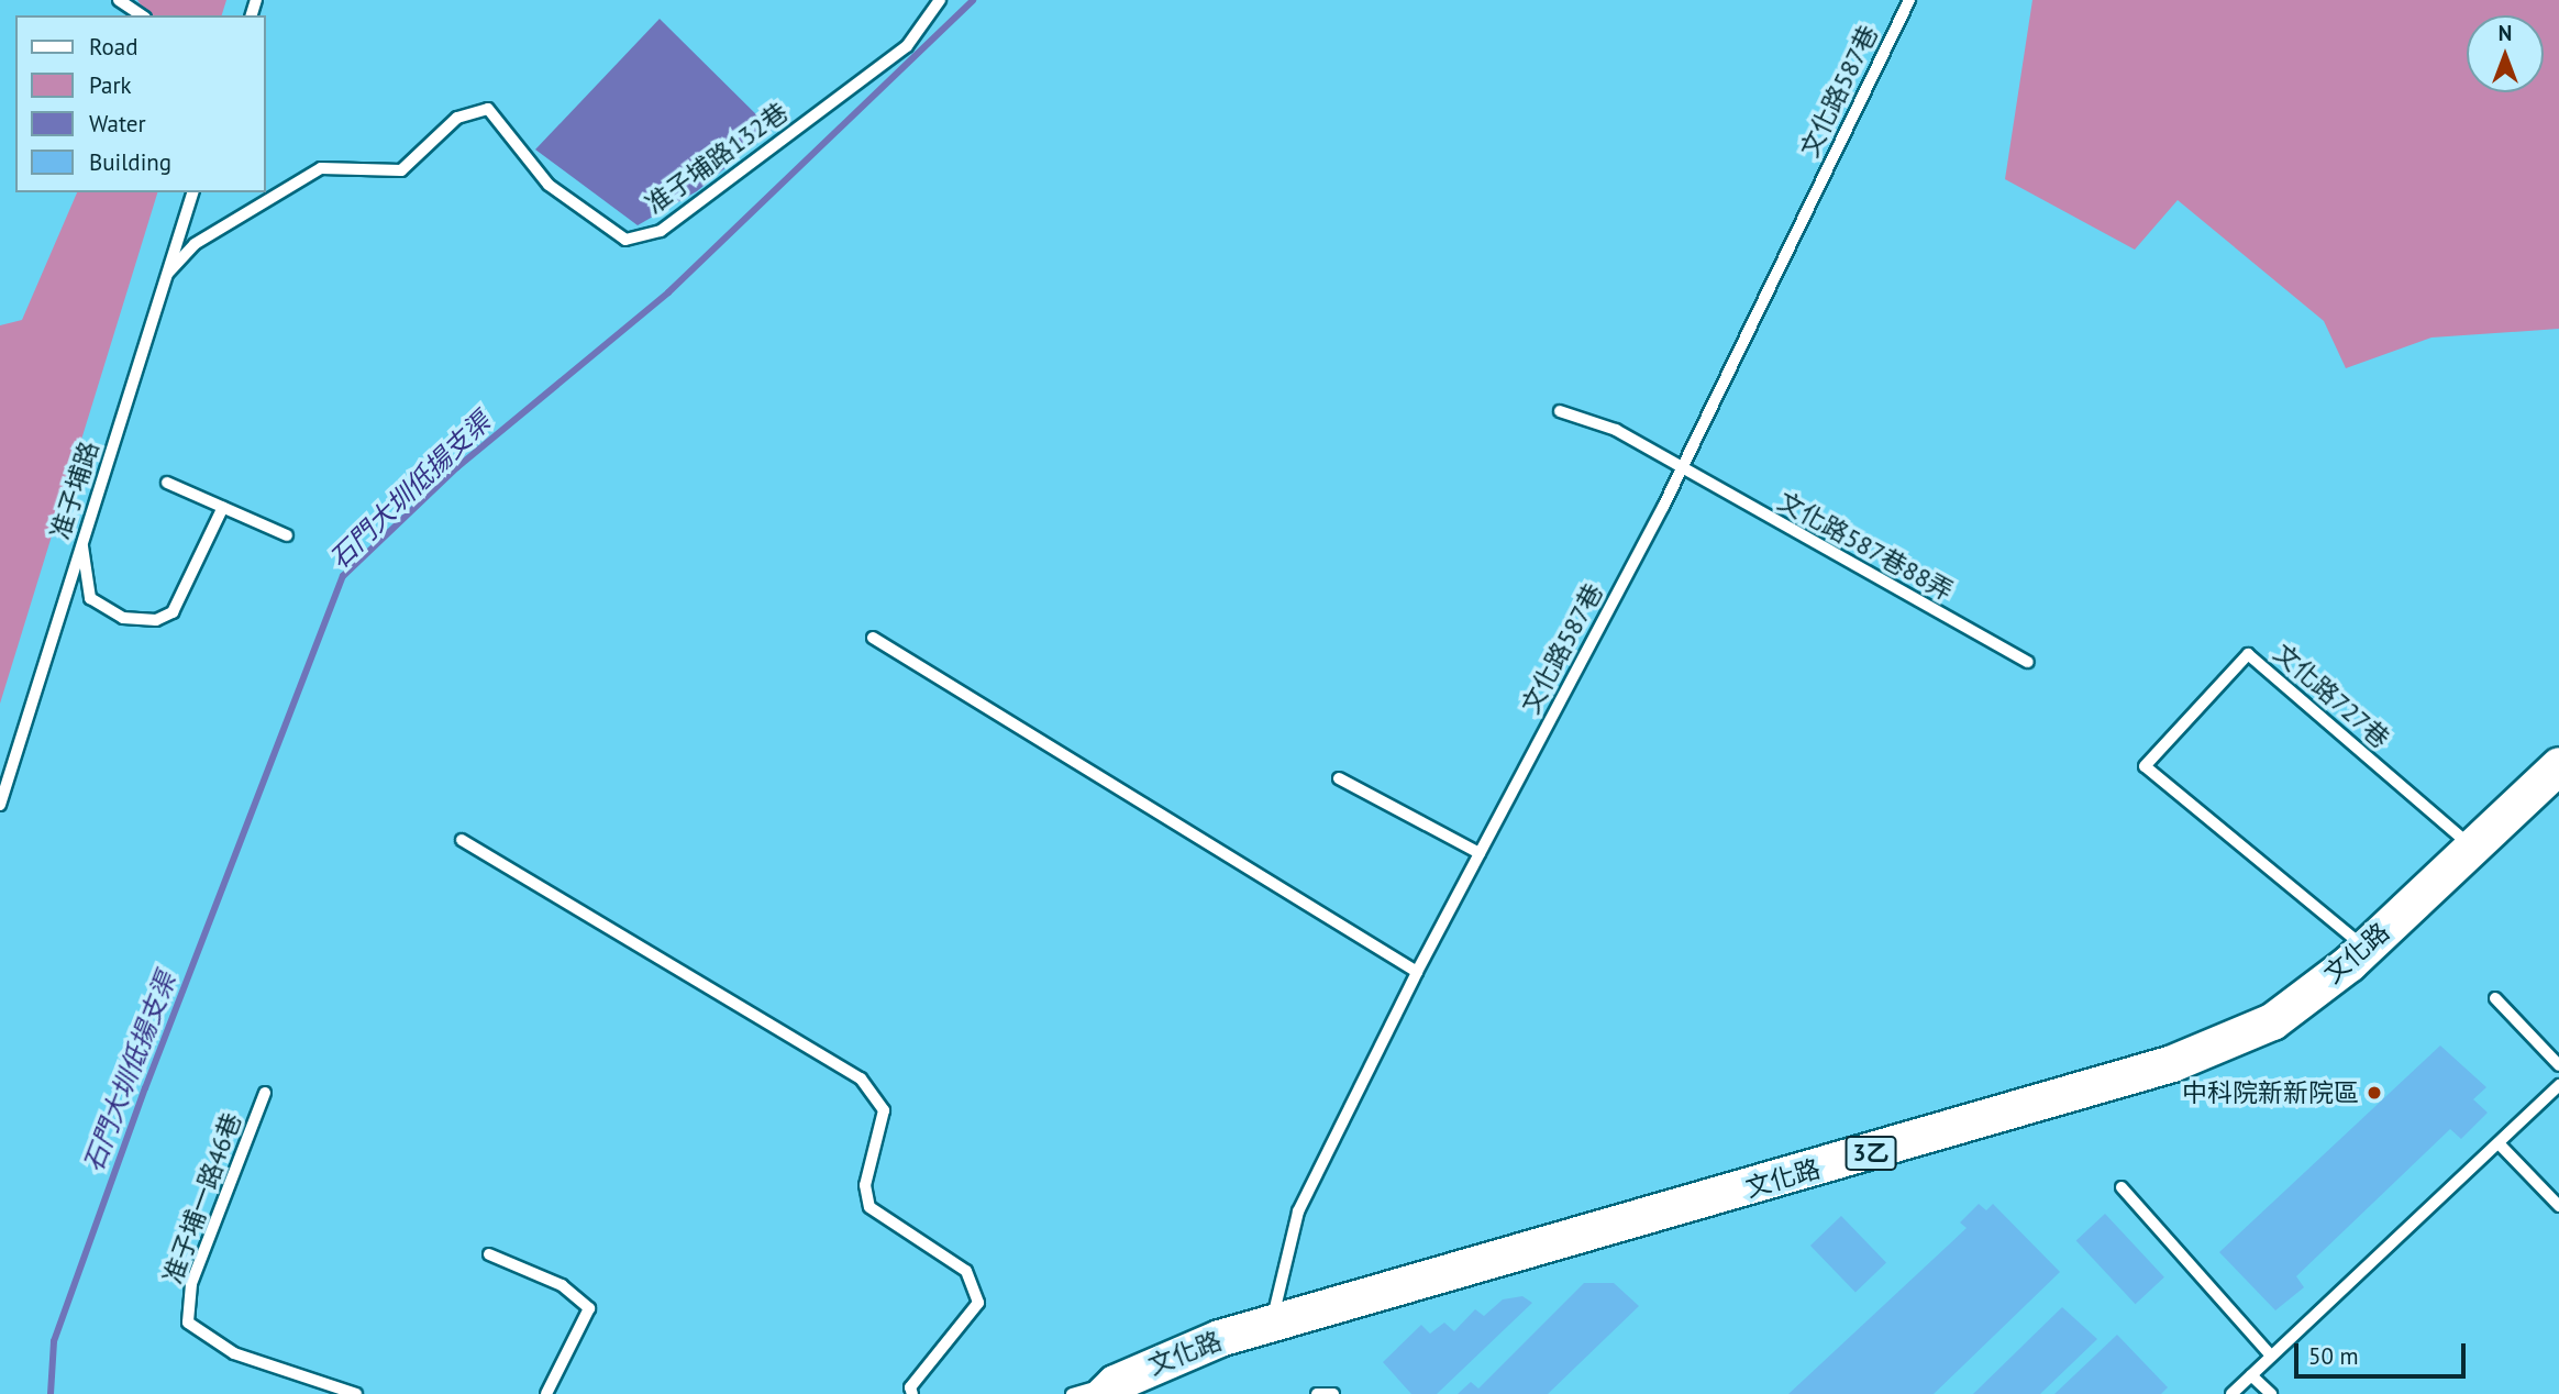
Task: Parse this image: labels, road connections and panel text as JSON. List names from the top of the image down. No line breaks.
{"streets":{"main road":["文化路","3乙"],"lane":["文化路587巷","准子埔路132巷","准子埔路","文化路587巷88弄","文化路727巷","准子埔一路46巷"]},"crossings":[["文化路587巷","文化路587巷88弄"],["文化路587巷","文化路"],["准子埔路132巷","准子埔路"],["文化路727巷","文化路"]],"water":["石門大圳低揚支渠"],"places":["中科院新新院區"],"legend":["Road","Park","Water","Building"],"scale_bar":"50 m","north":"top"}
